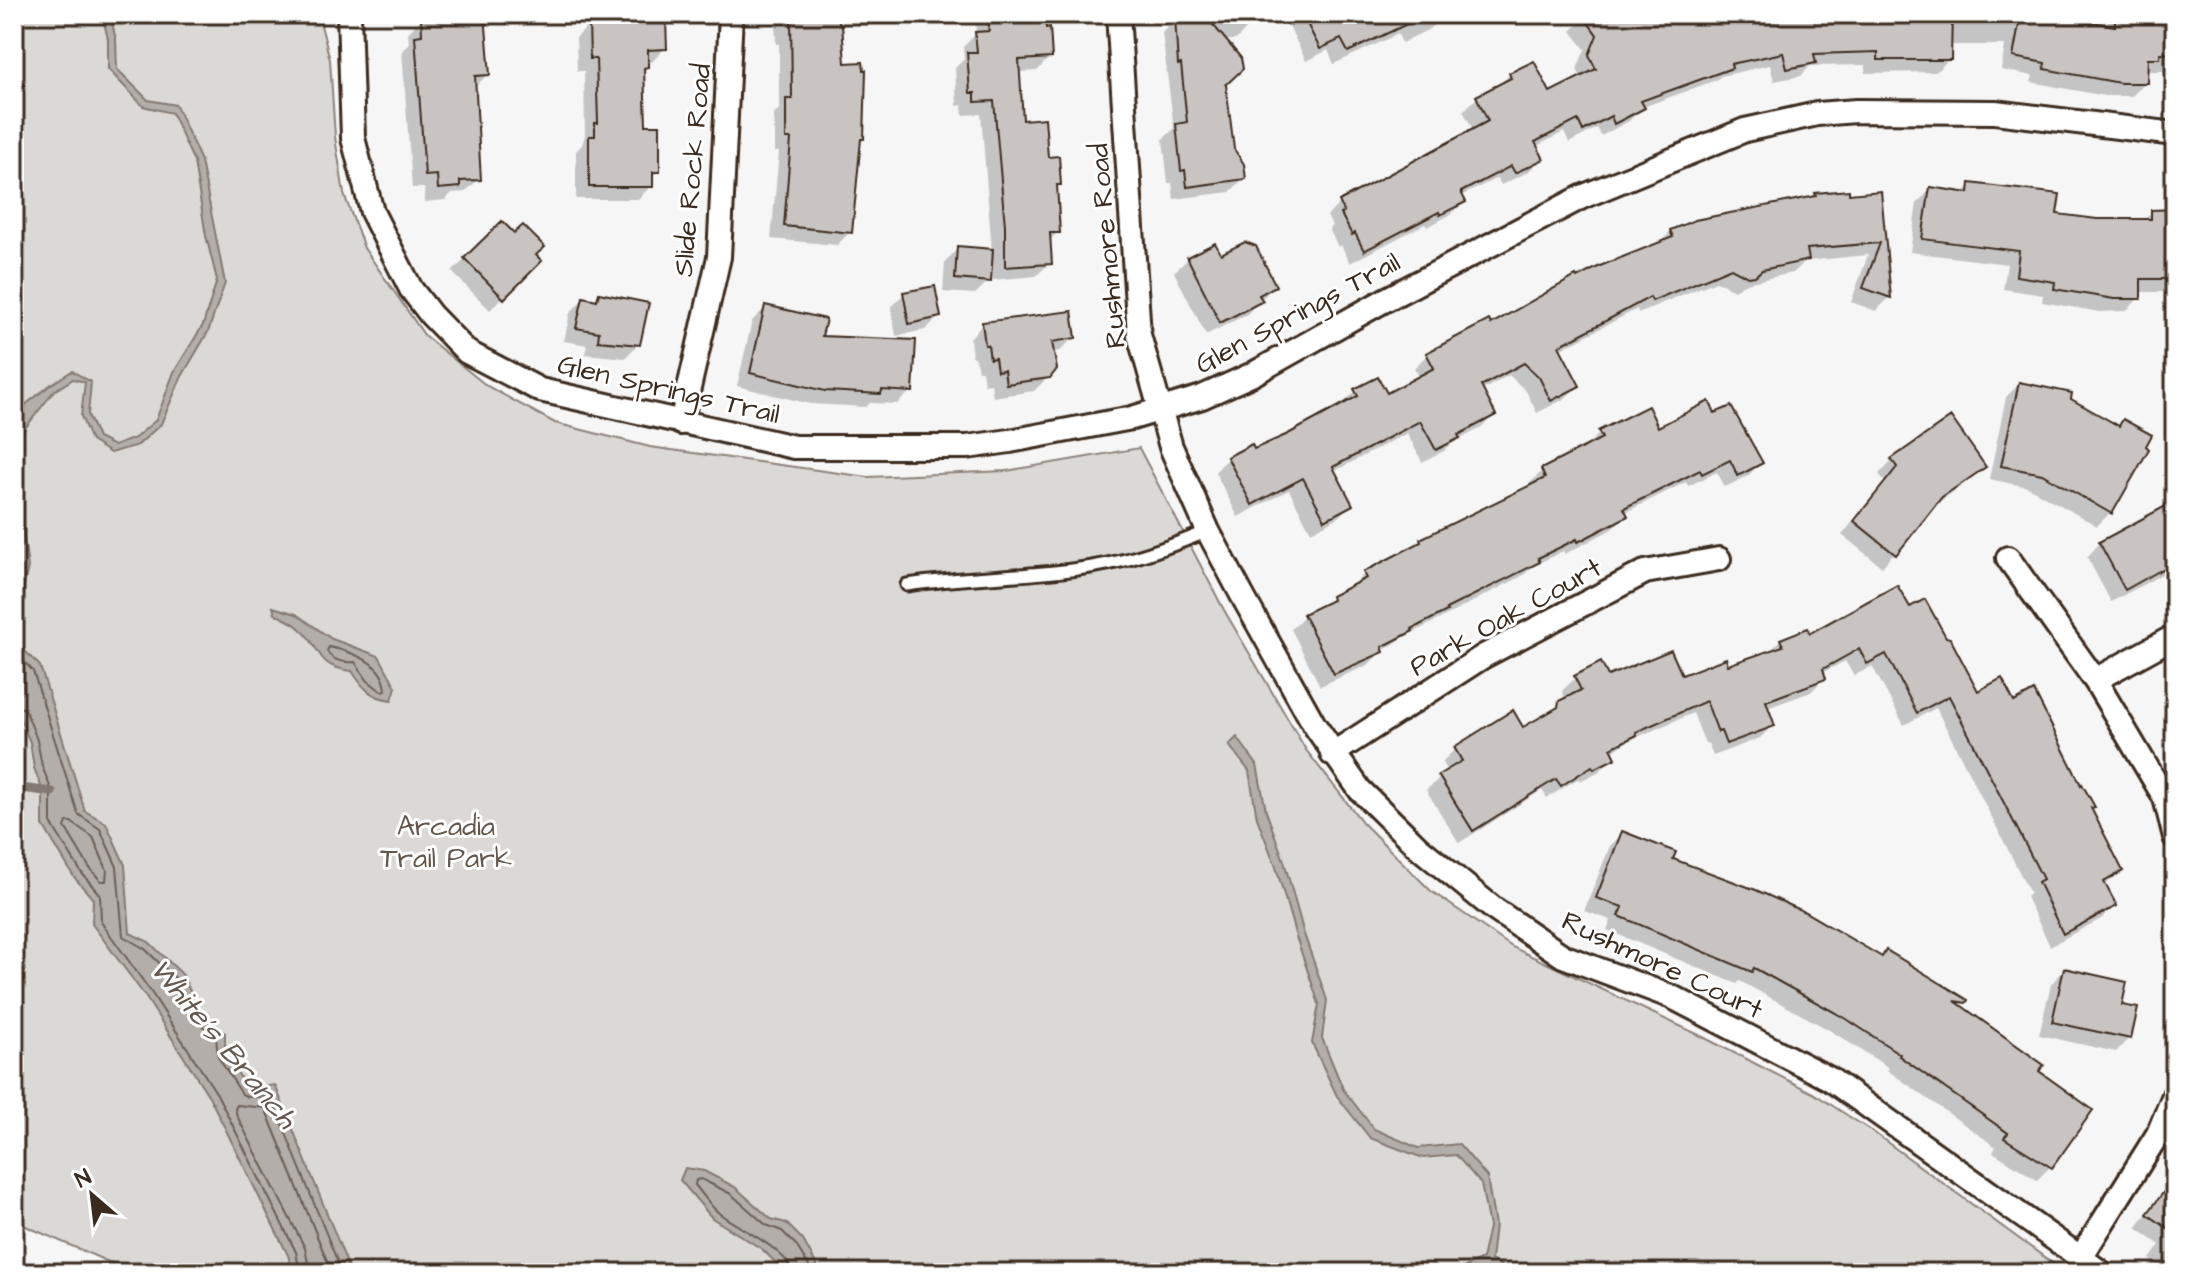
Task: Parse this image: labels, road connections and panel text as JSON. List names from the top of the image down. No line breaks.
{"streets":{"street":["Slide Rock Road","Rushmore Road","Glen Springs Trail","Park Oak Court","Rushmore Court"]},"crossings":[["Slide Rock Road","Glen Springs Trail"],["Rushmore Road","Glen Springs Trail"],["Rushmore Road","Rushmore Court"],["Park Oak Court","Rushmore Court"]],"water":["White's Branch"],"parks":["Arcadia Trail Park"],"north":"top left"}
